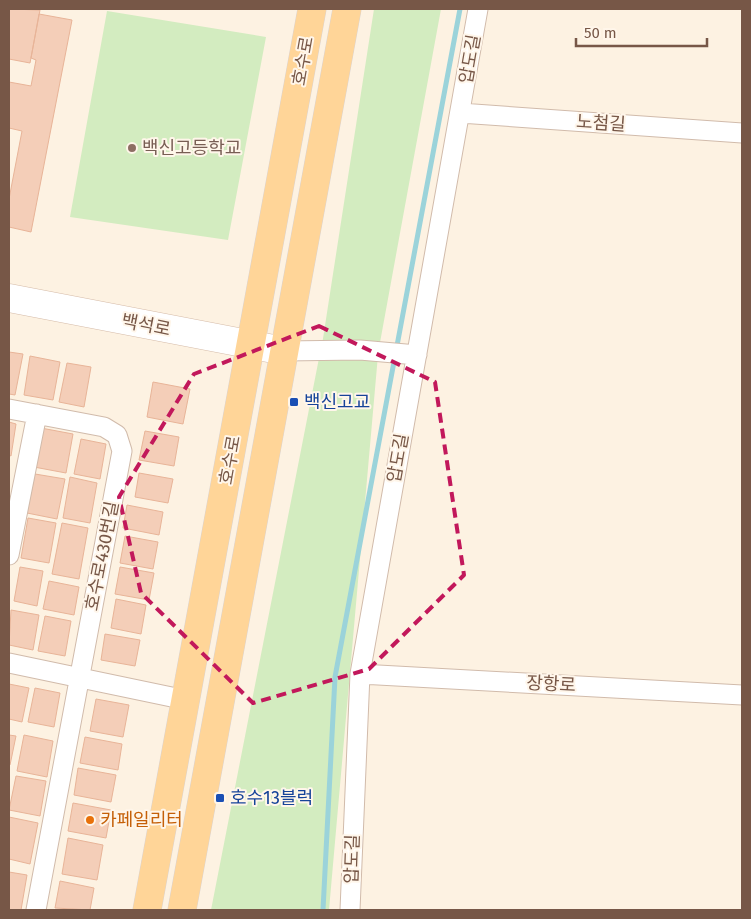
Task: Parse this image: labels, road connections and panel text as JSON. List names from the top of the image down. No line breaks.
{"streets":{"main road":["호수로","백석로"],"street":["압도길","노첨길","호수로430번길","장항로"]},"crossings":[["압도길","노첨길"],["압도길","장항로"],["호수로","백석로"]],"places":{"other":["백신고등학교","카페일리터"],"transit":["백신고교","호수13블럭"]},"scale_bar":"50 m"}
